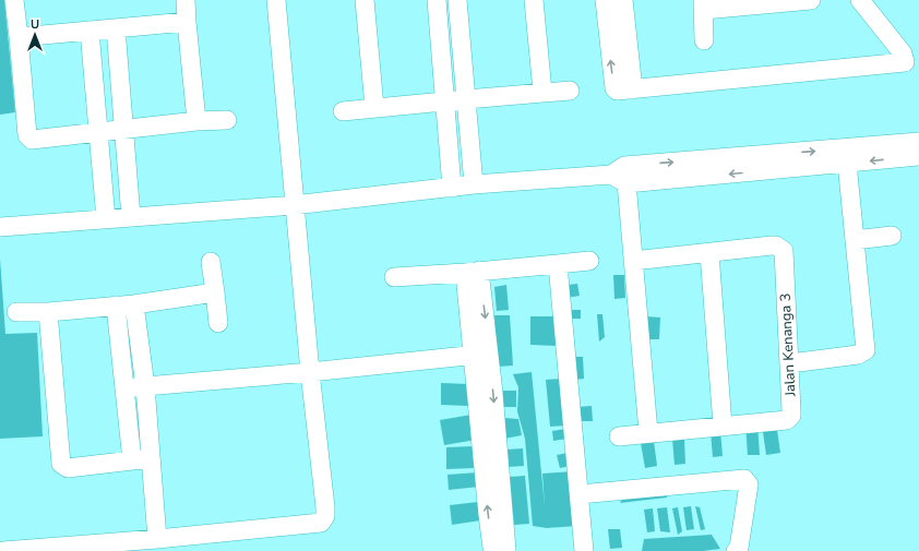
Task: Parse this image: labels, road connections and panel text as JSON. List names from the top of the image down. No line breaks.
{"streets":{"street":["Jalan Kenanga 3"]},"north":"top"}
